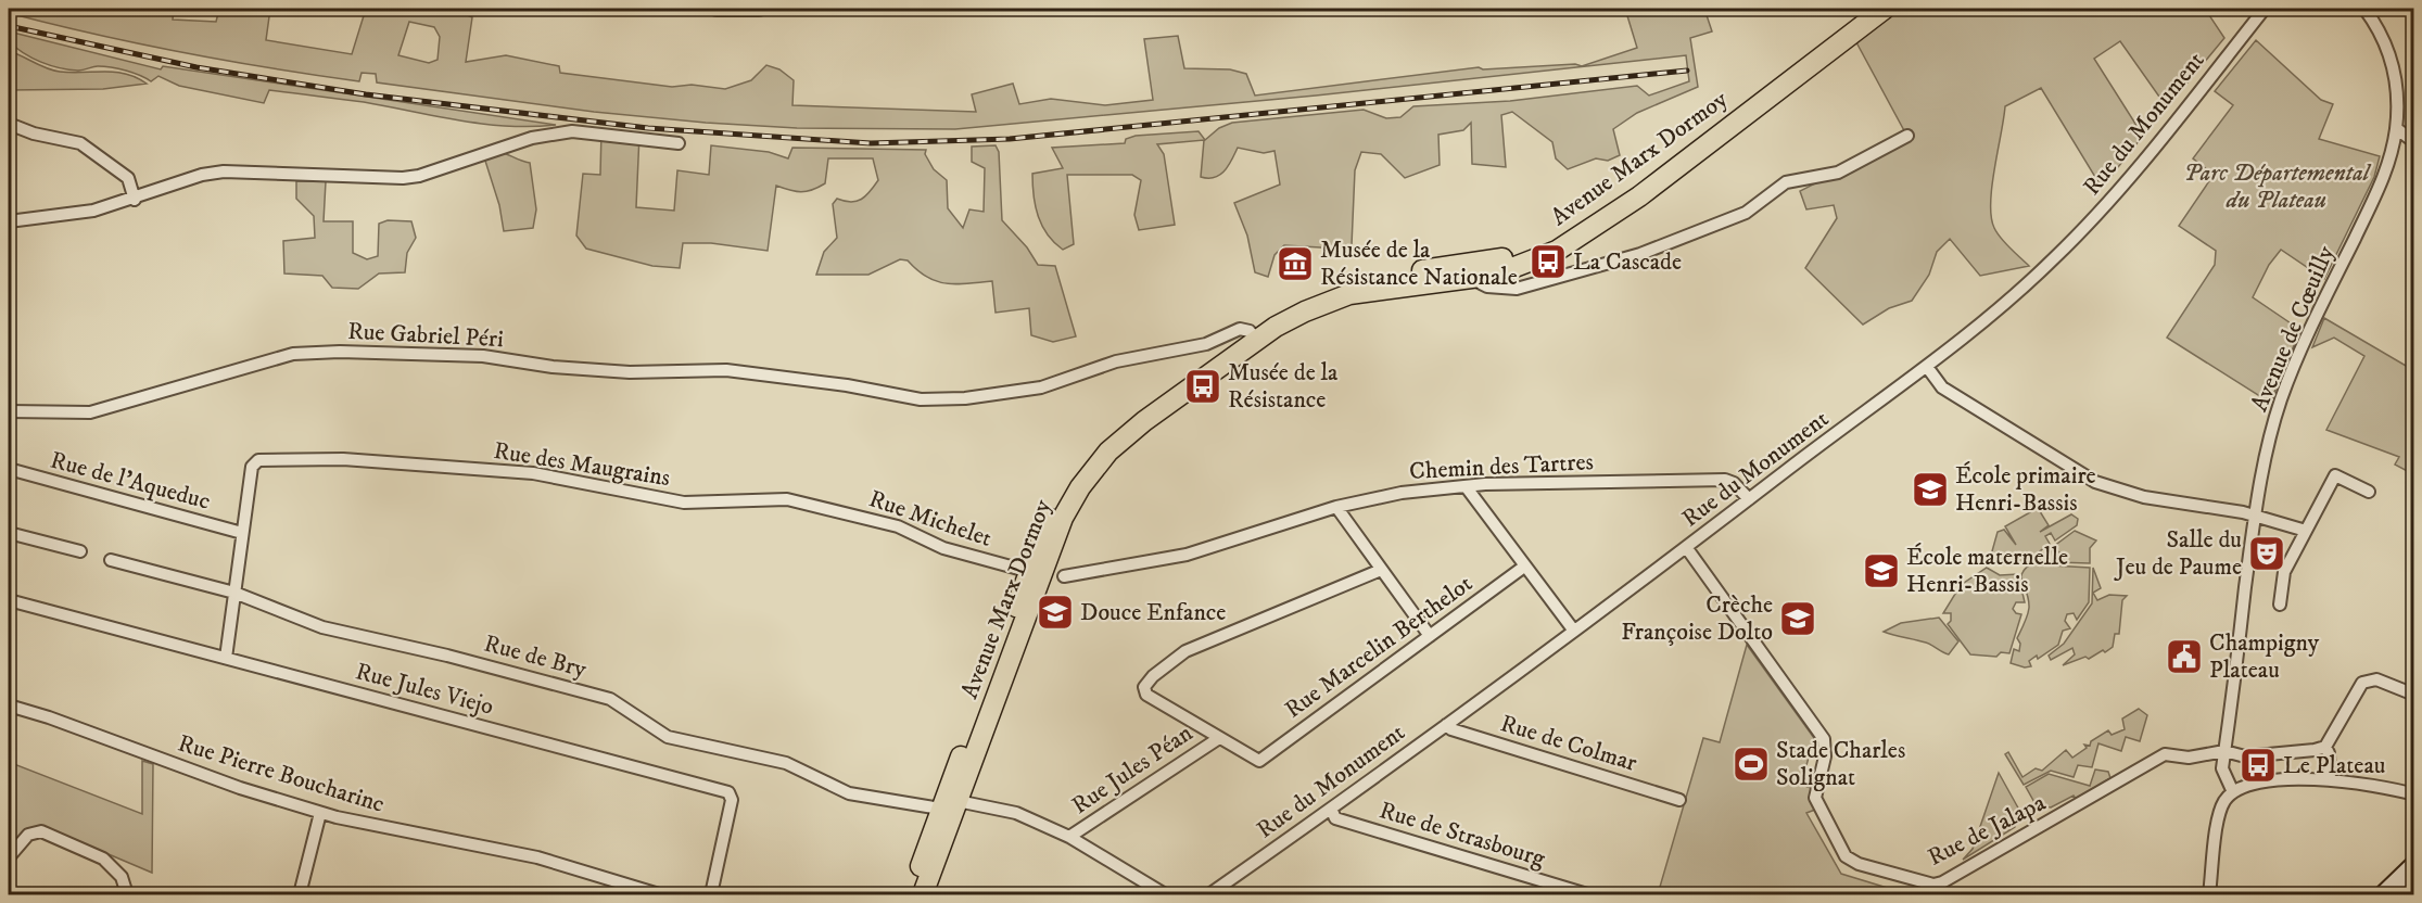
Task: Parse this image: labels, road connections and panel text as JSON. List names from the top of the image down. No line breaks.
{"streets":{"main road":["Avenue Marx Dormoy"],"street":["Rue du Monument","Avenue de Cœuilly","Rue Gabriel Péri","Rue des Maugrains","Chemin des Tartres","Rue de l'Aqueduc","Rue Michelet","Rue Marcelin Berthelot","Rue de Bry","Rue Jules Viejo","Rue de Colmar","Rue Jules Péan","Rue Pierre Boucharinc","Rue de Jalapa","Rue de Strasbourg"]},"crossings":[["Rue du Monument","Chemin des Tartres"],["Rue du Monument","Rue de Colmar"],["Rue du Monument","Rue de Jalapa"],["Rue du Monument","Rue de Strasbourg"],["Avenue Marx Dormoy","Rue Gabriel Péri"],["Avenue Marx Dormoy","Rue Michelet"],["Avenue Marx Dormoy","Rue de Bry"],["Avenue de Cœuilly","Rue de Jalapa"],["Rue des Maugrains","Rue de l'Aqueduc"],["Rue des Maugrains","Rue Michelet"],["Rue Marcelin Berthelot","Rue Jules Péan"],["Rue de Bry","Rue Jules Péan"]],"parks":["Parc Départemental du Plateau"],"places":{"bus stop":["La Cascade","Musée de la Résistance","Le Plateau"],"museum":["Musée de la Résistance Nationale"],"school or university":["École primaire Henri-Bassis","École maternelle Henri-Bassis","Douce Enfance","Crèche Françoise Dolto"],"theatre":["Salle du Jeu de Paume"],"public building":["Champigny Plateau"],"sports":["Stade Charles Solignat"]}}
